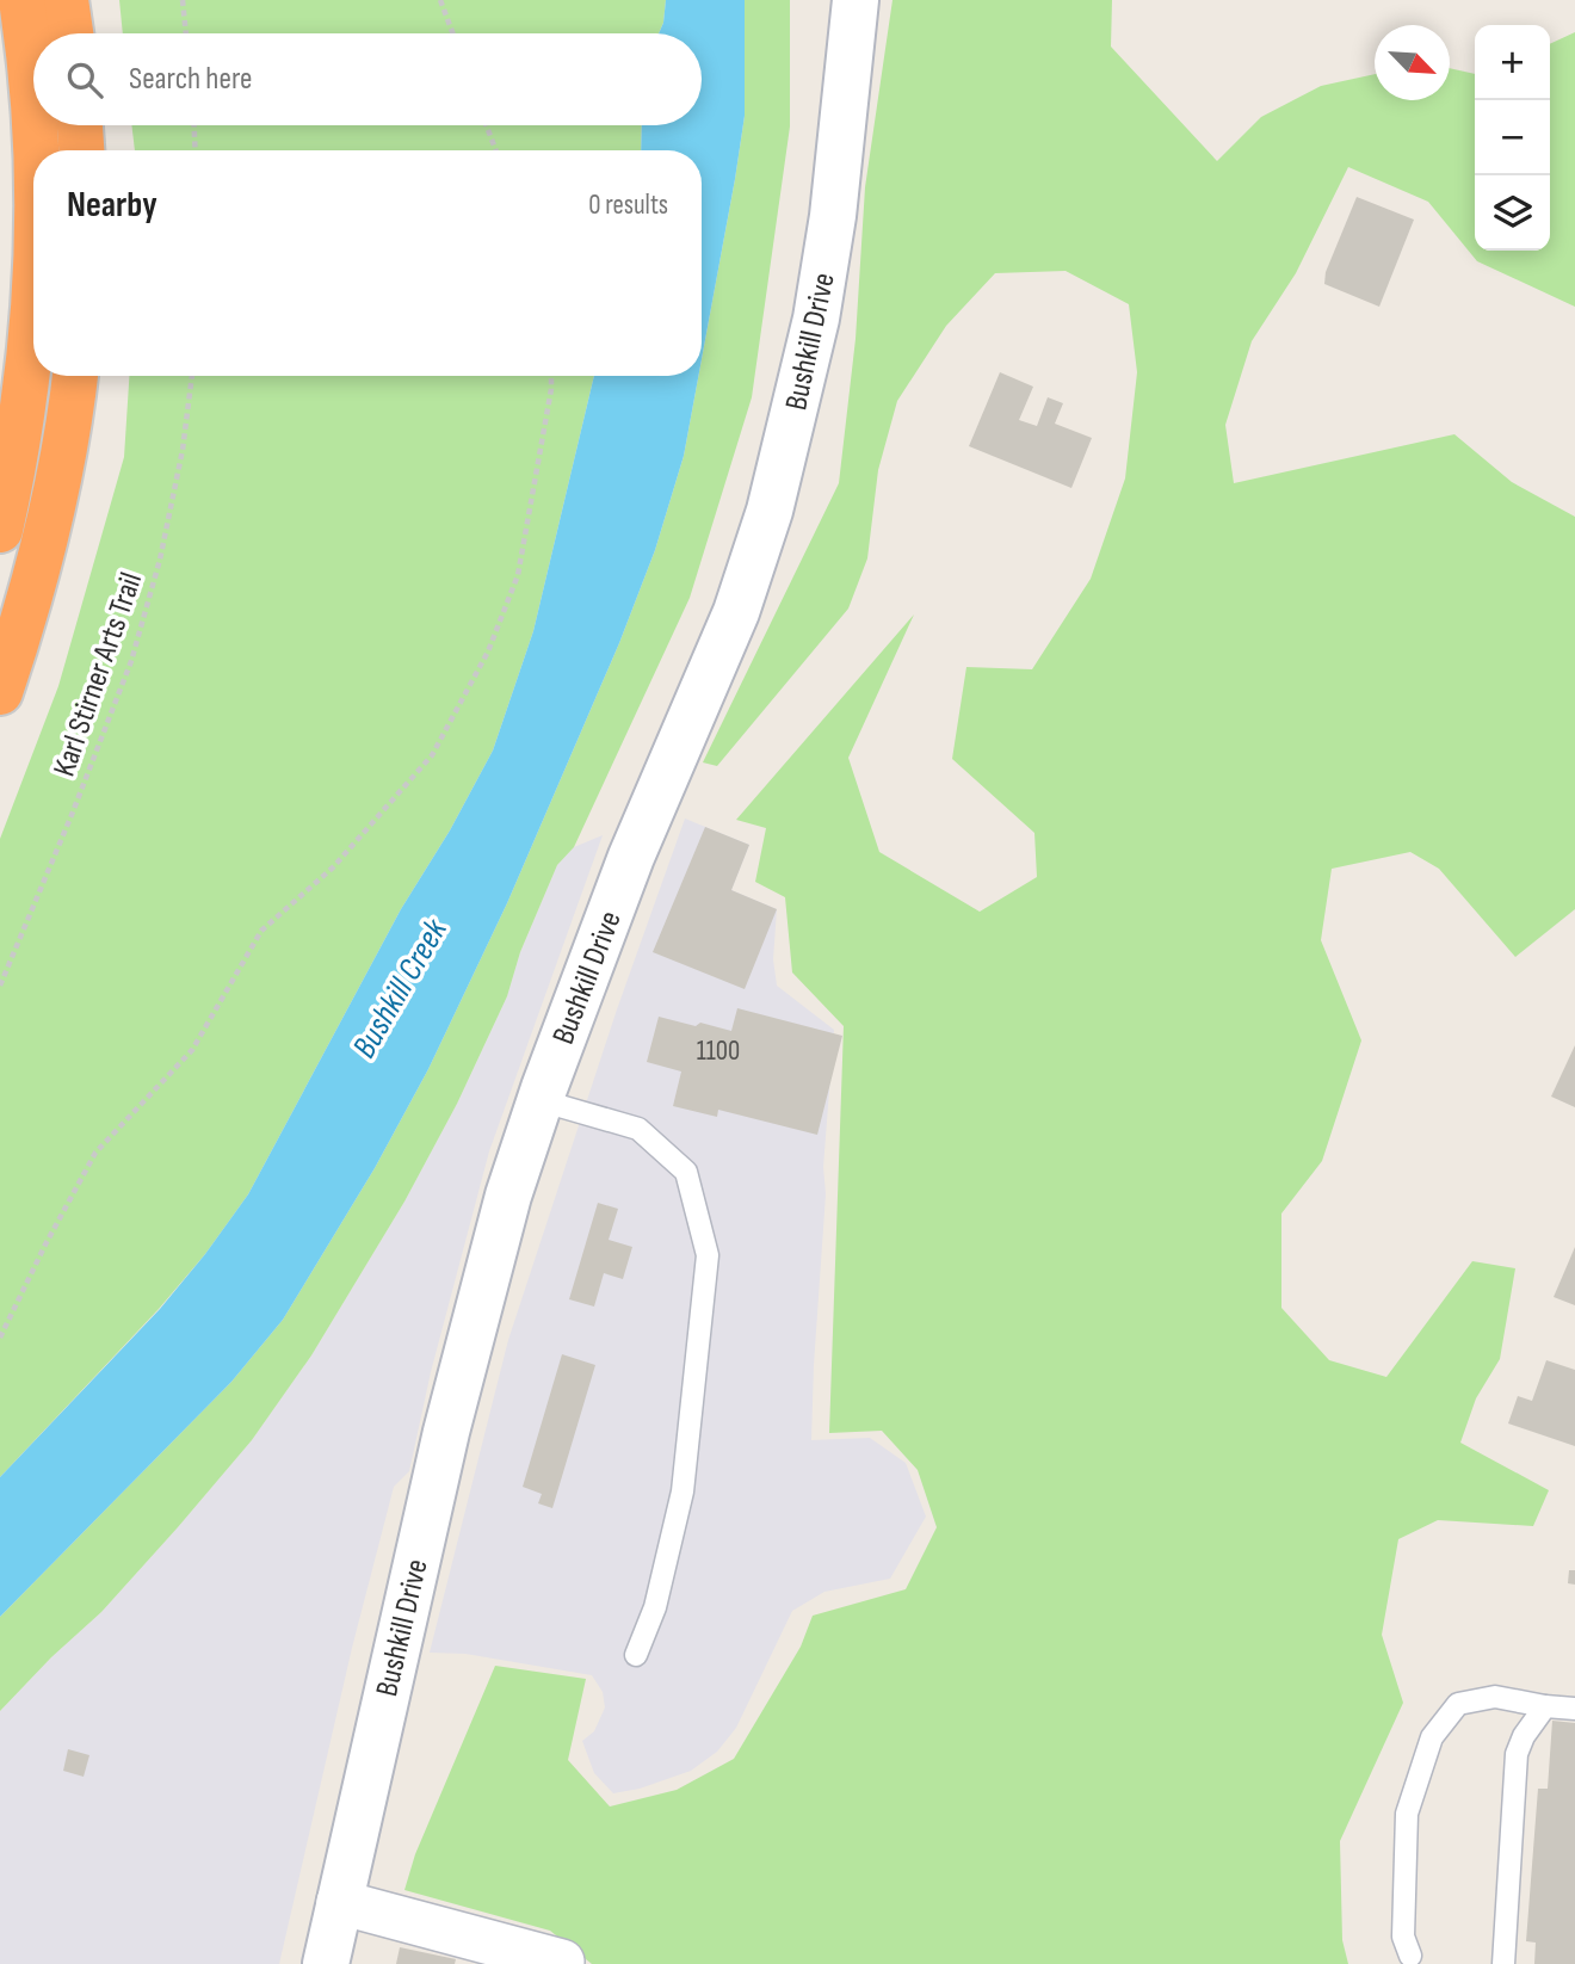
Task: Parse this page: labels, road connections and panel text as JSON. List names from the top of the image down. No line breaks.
{"streets":{"street":["Bushkill Drive"],"path":["Karl Stirner Arts Trail"]},"water":["Bushkill Creek"],"house_numbers":["1100"],"north":"bottom right","page":{"map_buttons":["+","−"],"search":"Search here","heading":["Nearby","0 results"]}}
